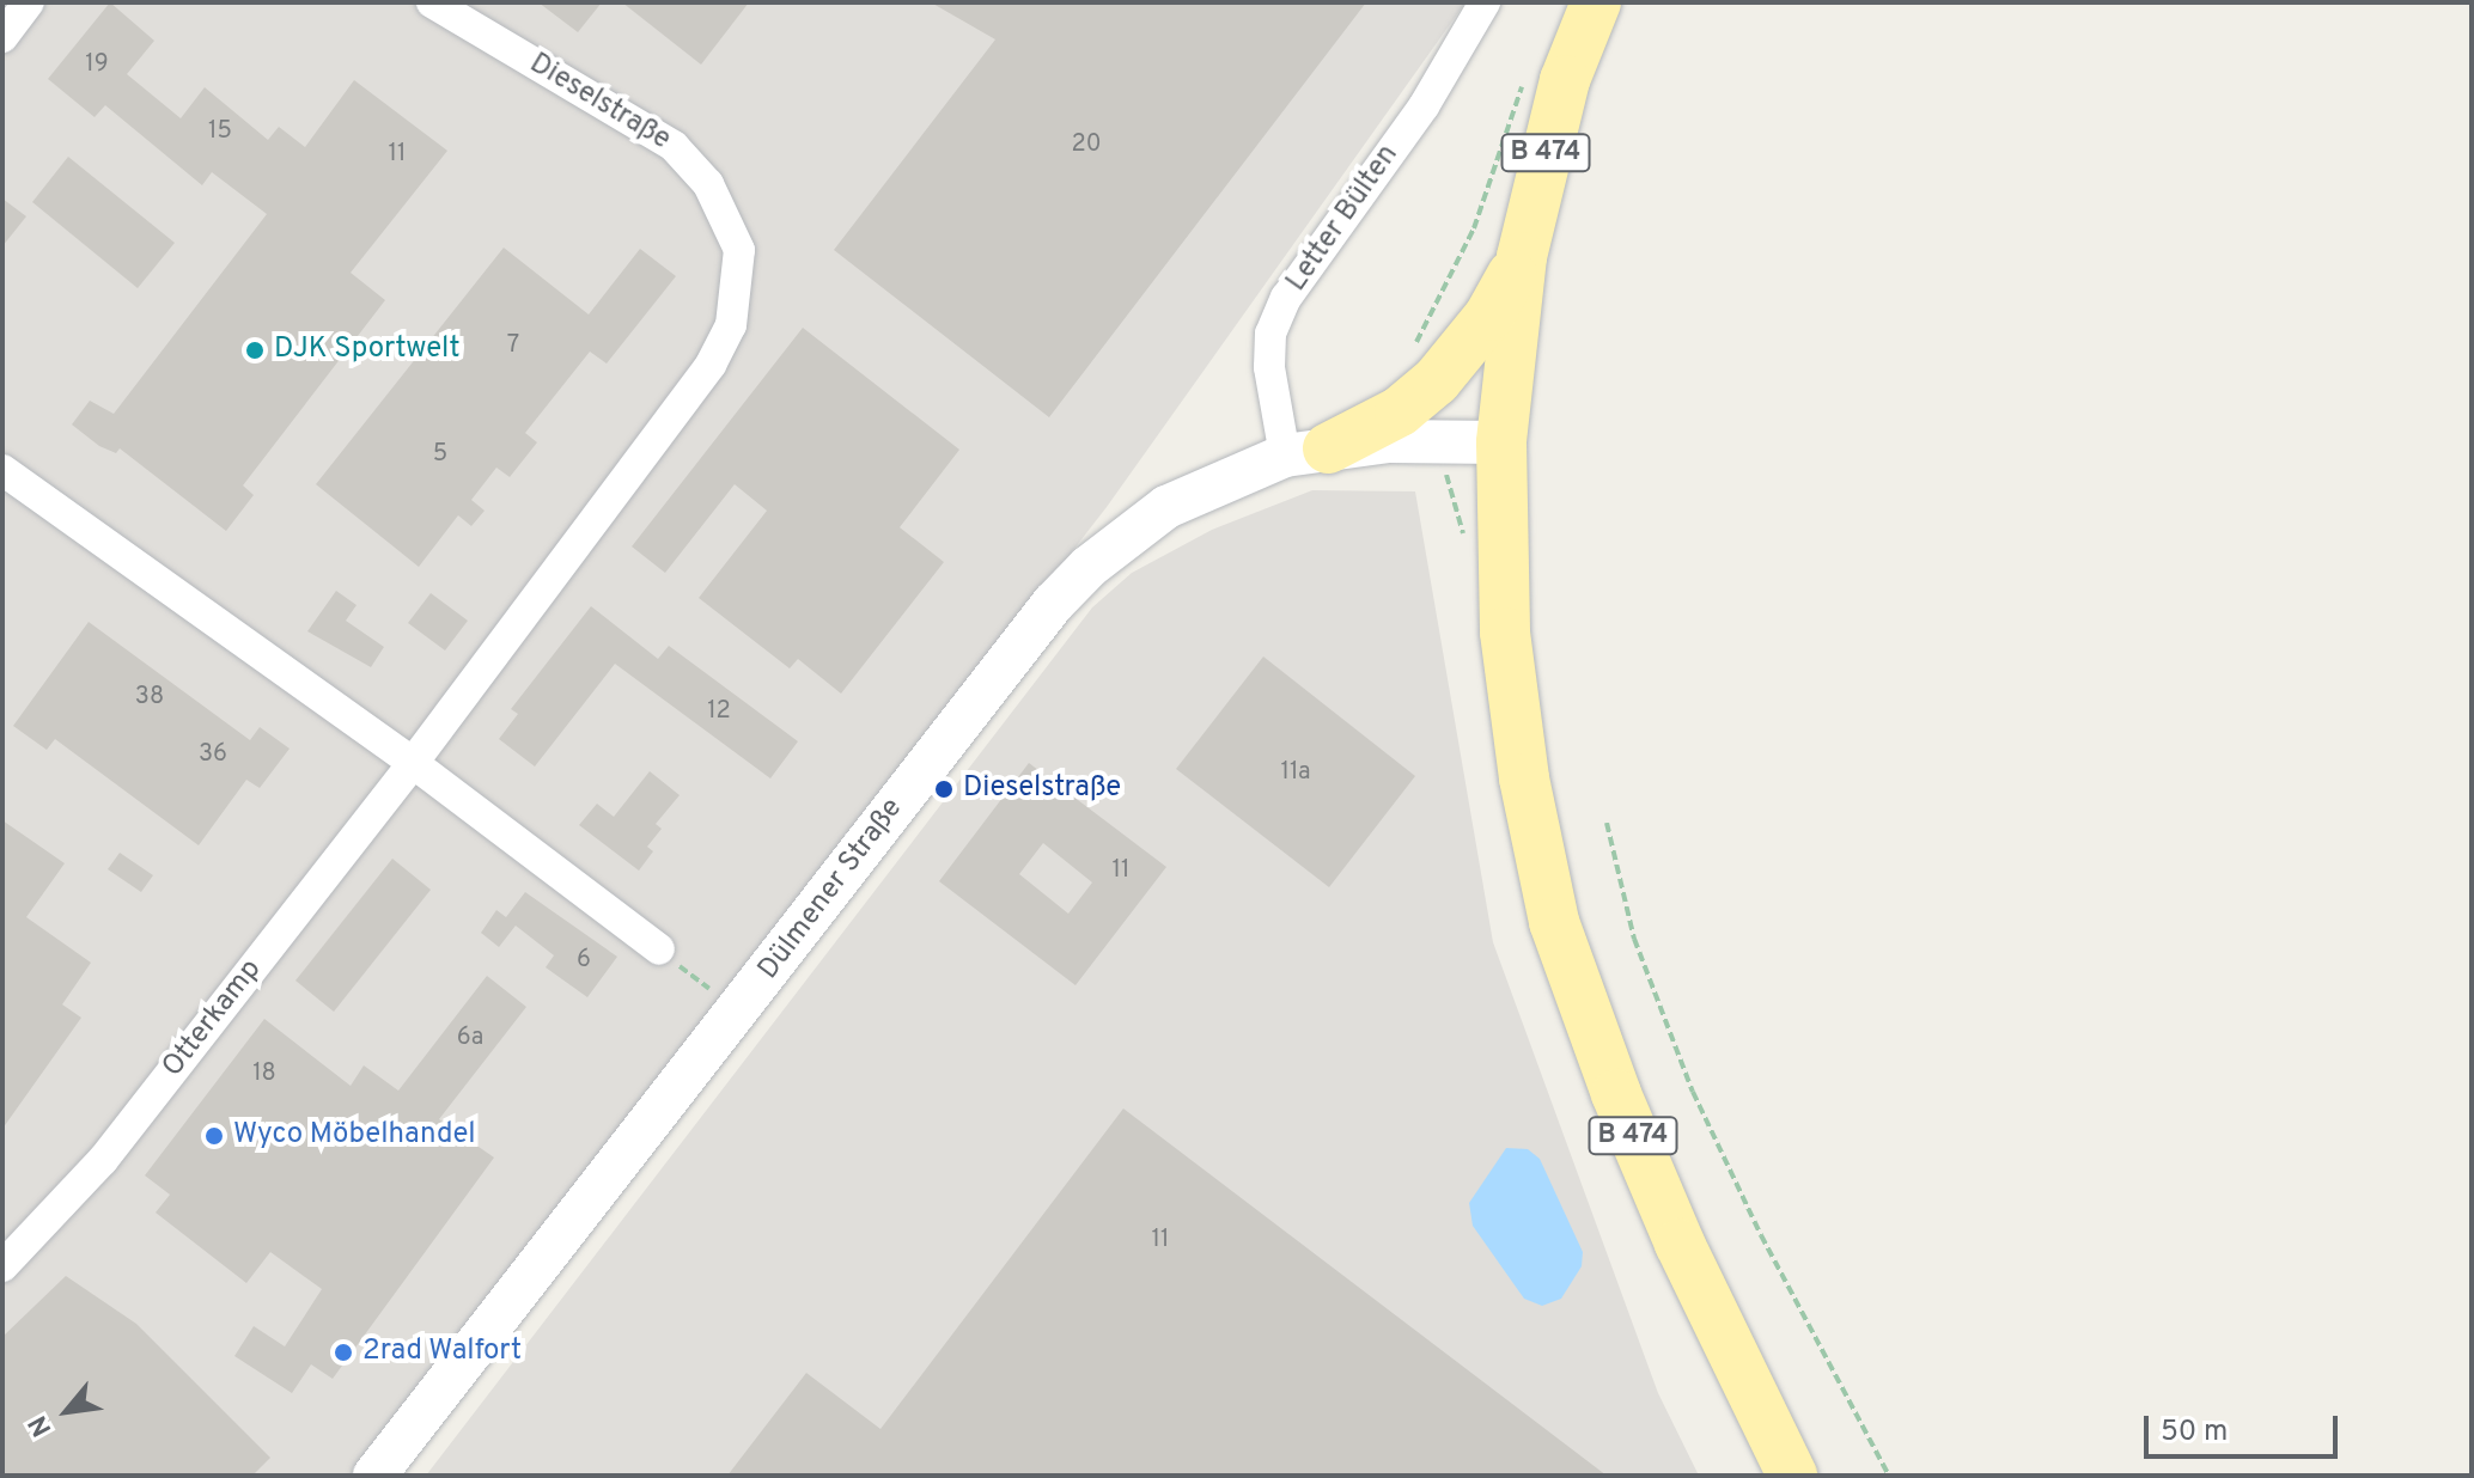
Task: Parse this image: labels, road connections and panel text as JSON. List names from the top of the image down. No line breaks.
{"streets":{"main road":["B 474"],"street":["Dieselstraße","Letter Bülten","Dülmener Straße","Otterkamp"]},"crossings":[["Dieselstraße","Otterkamp"],["B 474","Dülmener Straße"],["Letter Bülten","Dülmener Straße"]],"places":["DJK Sportwelt","Dieselstraße","Wyco Möbelhandel","2rad Walfort"],"house_numbers":["19","15","20","11","7","5","38","12","36","11a","11","6","6a","18","11"],"scale_bar":"50 m","north":"bottom left"}
